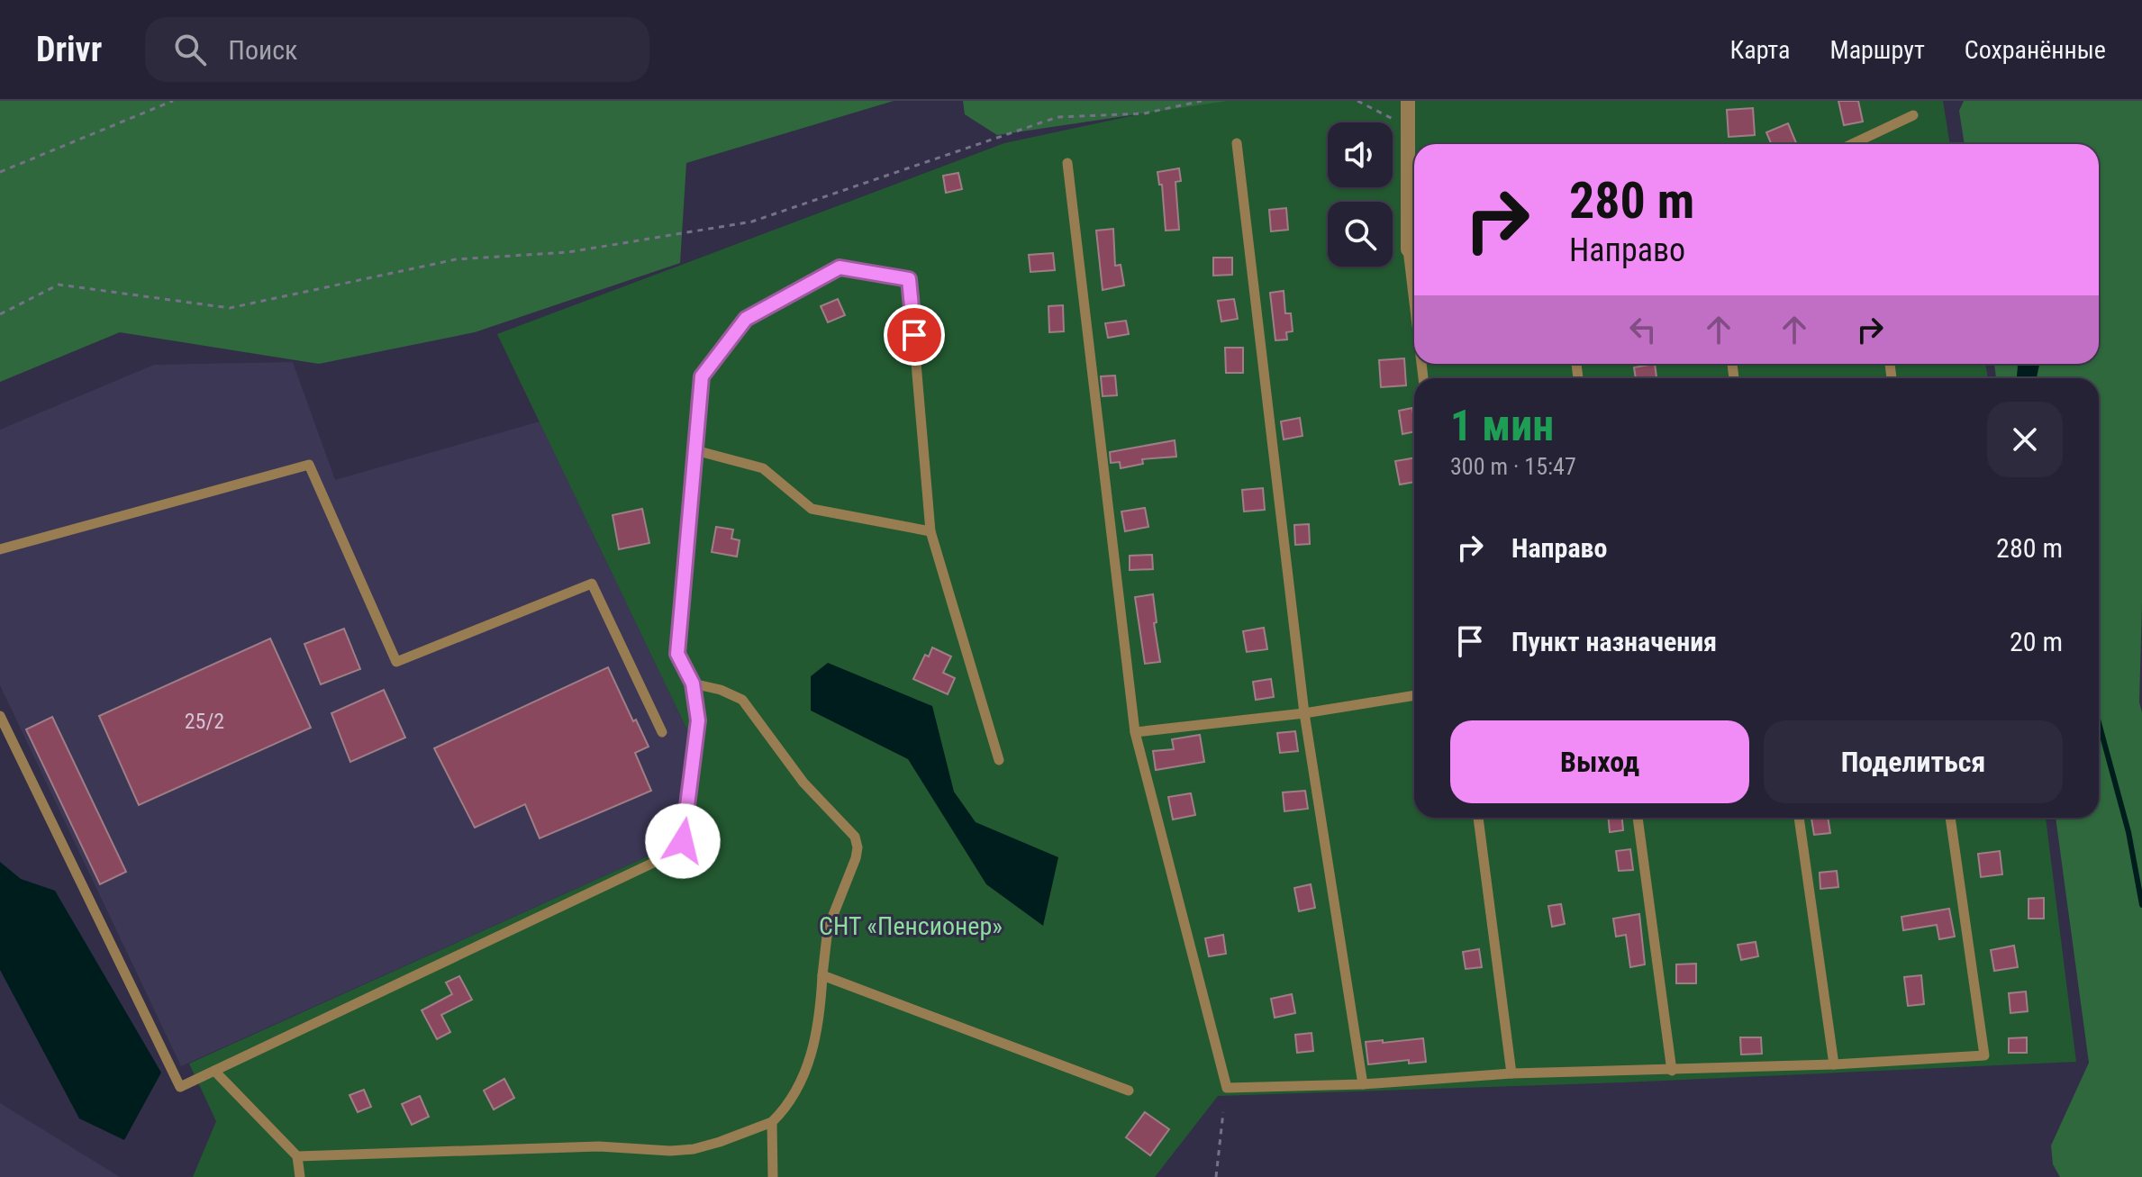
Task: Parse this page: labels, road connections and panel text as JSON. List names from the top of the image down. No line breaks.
{"parks":["СНТ «Пенсионер»"],"house_numbers":["25/2"],"page":{"header":"Drivr","search":"Поиск","nav":["Карта","Маршрут","Сохранённые"],"turn":["280 m","Направо"],"heading":["1 мин","300 m · 15:47"],"list":[{"name":"Направо","value":"280 m"},{"name":"Пункт назначения","value":"20 m"}],"buttons":["Выход","Поделиться"]}}
